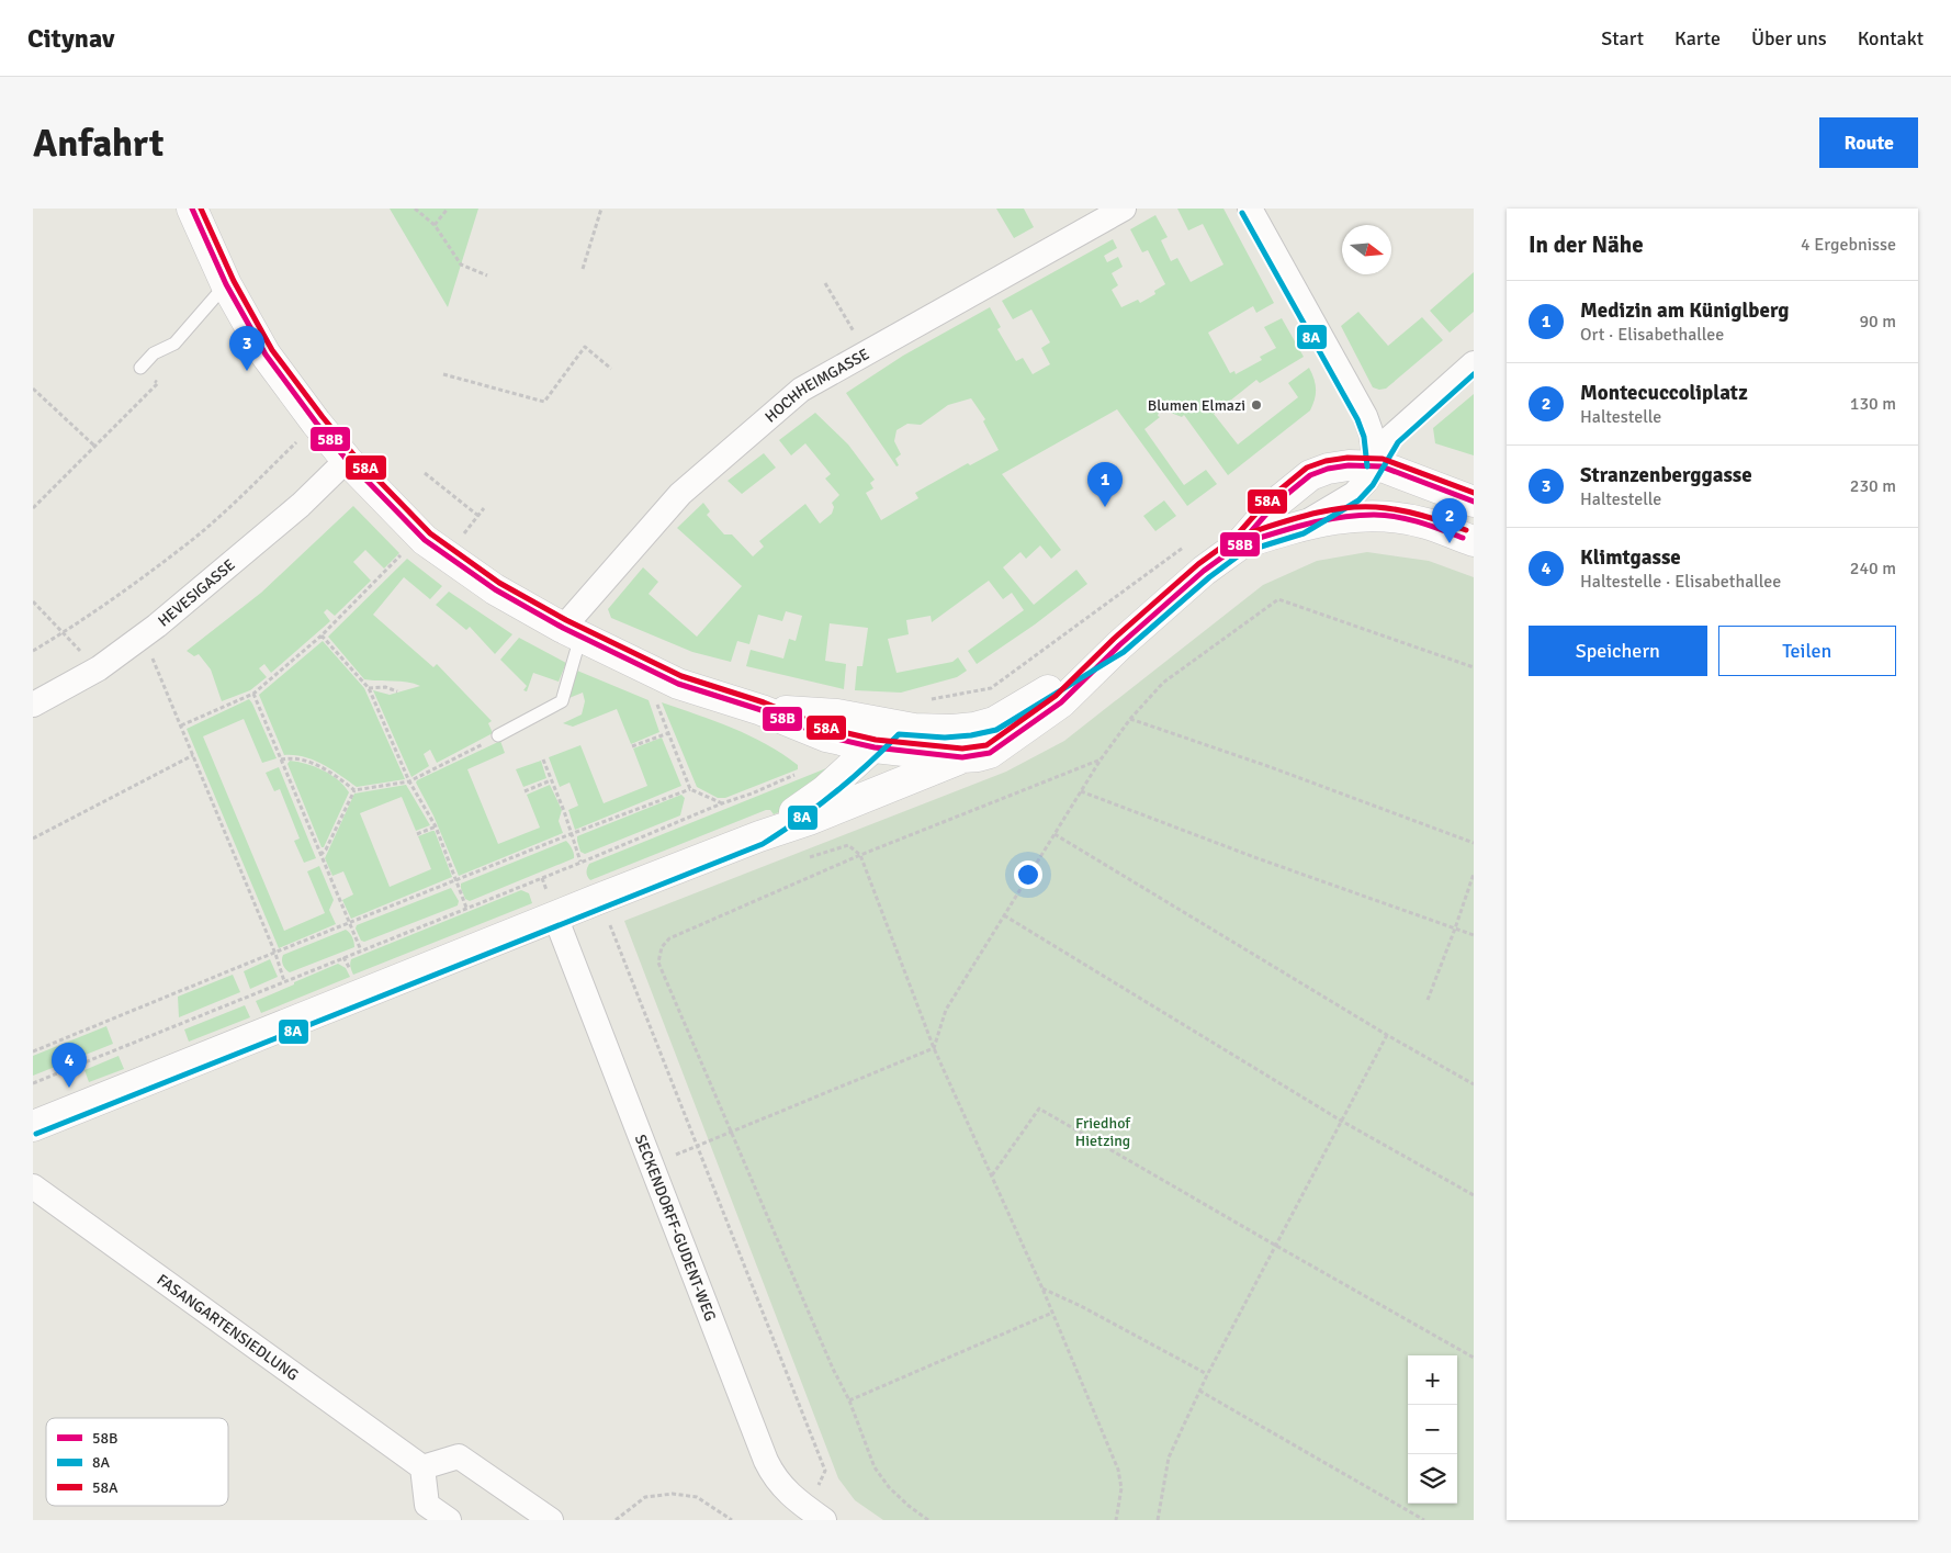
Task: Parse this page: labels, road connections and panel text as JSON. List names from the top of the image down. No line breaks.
{"streets":{"street":["HOCHHEIMGASSE","HEVESIGASSE","SECKENDORFF-GUDENT-WEG","FASANGARTENSIEDLUNG"]},"parks":["Friedhof Hietzing"],"places":["Blumen Elmazi"],"lines":["transit line 58B","transit line 58A","transit line 8A"],"legend":["58B","8A","58A"],"north":"right","page":{"header":"Citynav","nav":["Start","Karte","Über uns","Kontakt"],"buttons":["Route",["Speichern","Teilen"]],"title":"Anfahrt","heading":["In der Nähe","4 Ergebnisse"],"list":[{"mark":"1","name":"Medizin am Küniglberg","note":"Ort · Elisabethallee","value":"90 m"},{"mark":"2","name":"Montecuccoliplatz","note":"Haltestelle","value":"130 m"},{"mark":"3","name":"Stranzenberggasse","note":"Haltestelle","value":"230 m"},{"mark":"4","name":"Klimtgasse","note":"Haltestelle · Elisabethallee","value":"240 m"}],"pins":["3","1","2","4"],"map_buttons":["+","−"]}}
